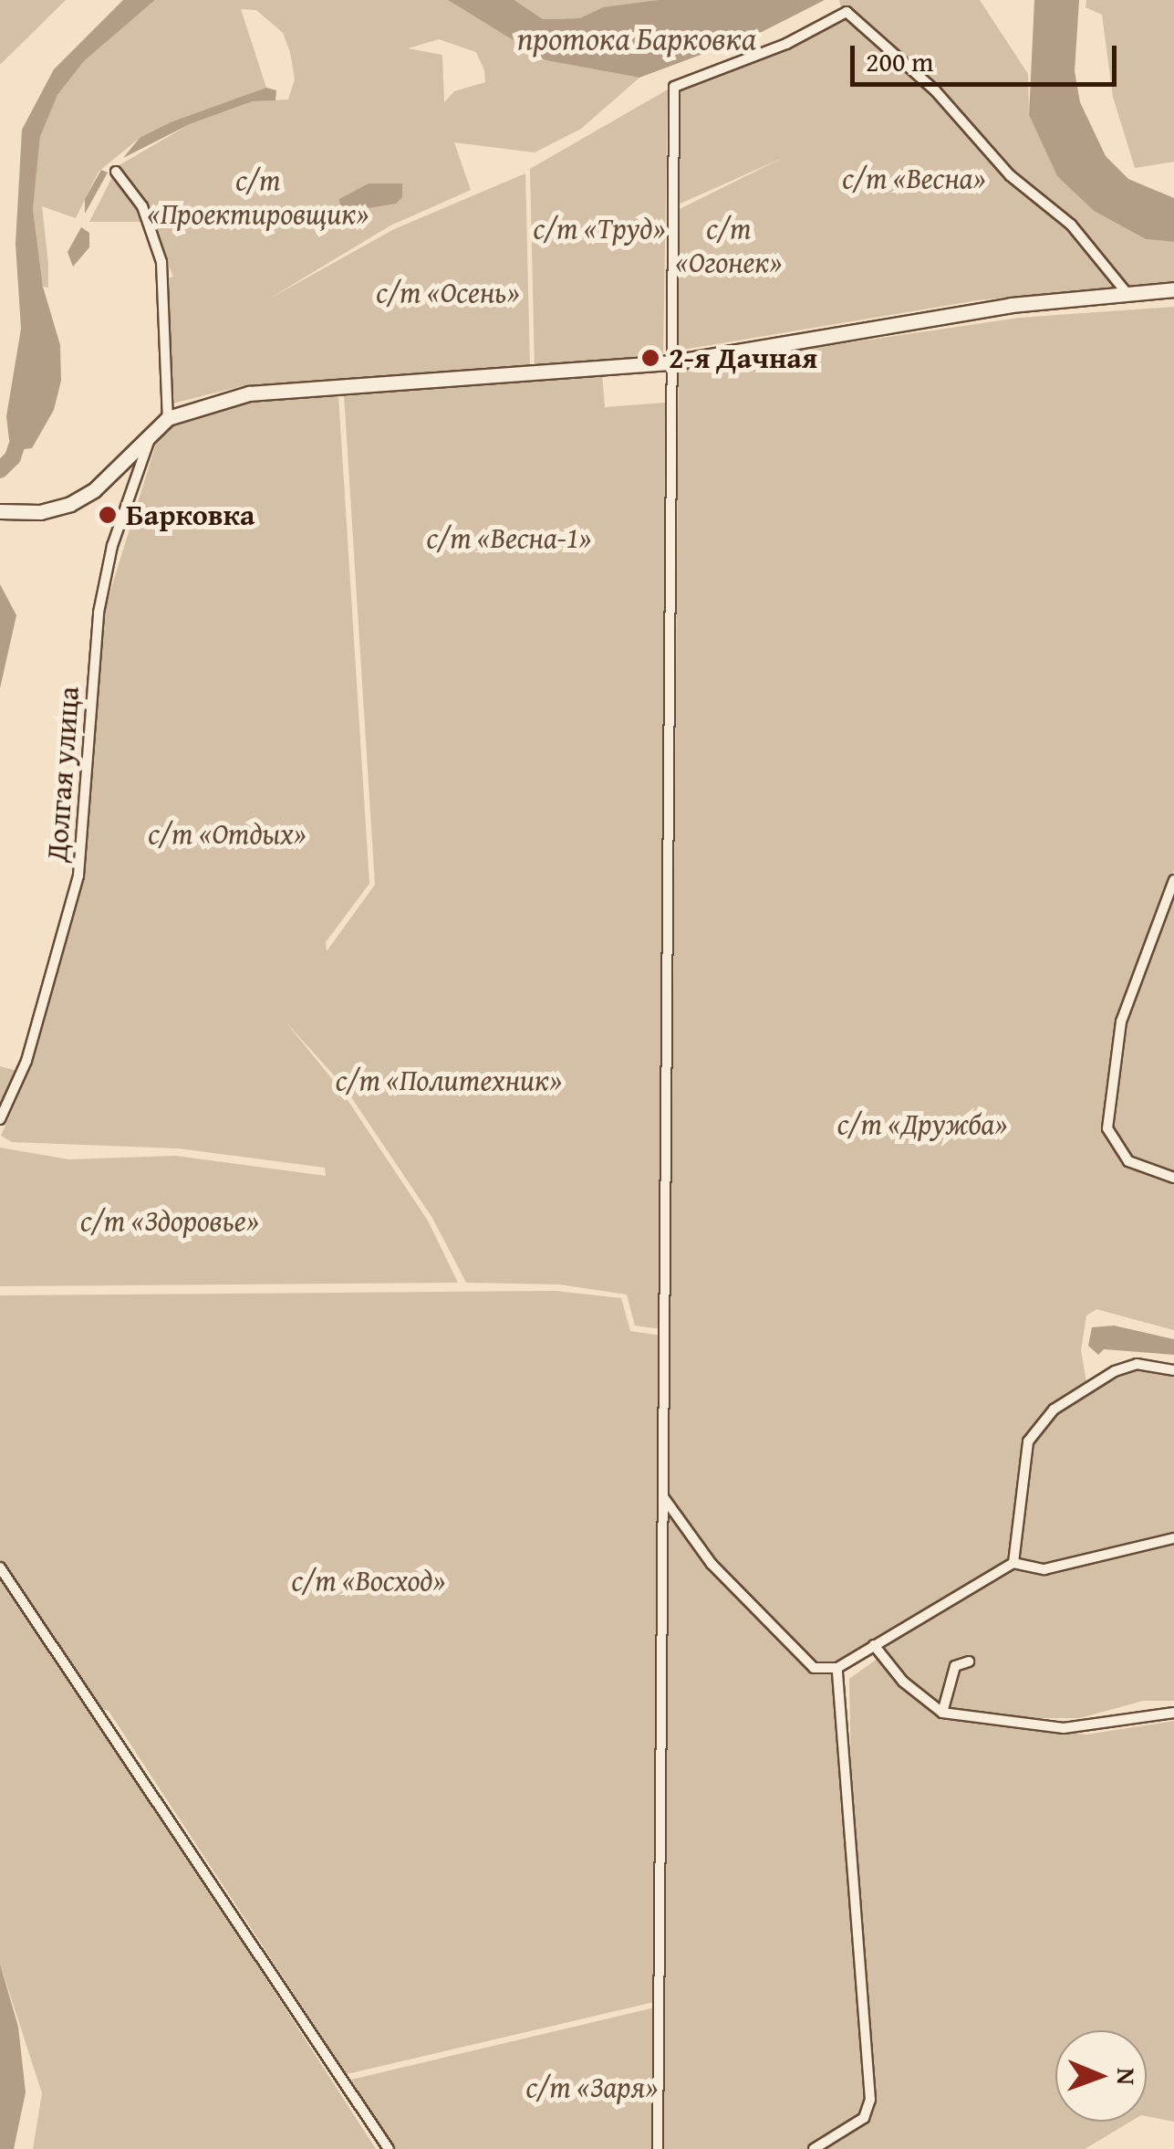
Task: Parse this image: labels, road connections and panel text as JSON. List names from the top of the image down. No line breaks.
{"streets":{"street":["Долгая улица"]},"water":["протока Барковка"],"parks":["с/т «Весна»","с/т «Проектировщик»","с/т «Труд»","с/т «Огонек»","с/т «Осень»","с/т «Весна-1»","с/т «Отдых»","с/т «Политехник»","с/т «Дружба»","с/т «Здоровье»","с/т «Восход»","с/т «Заря»"],"places":["2-я Дачная","Барковка"],"scale_bar":"200 m","north":"right"}
